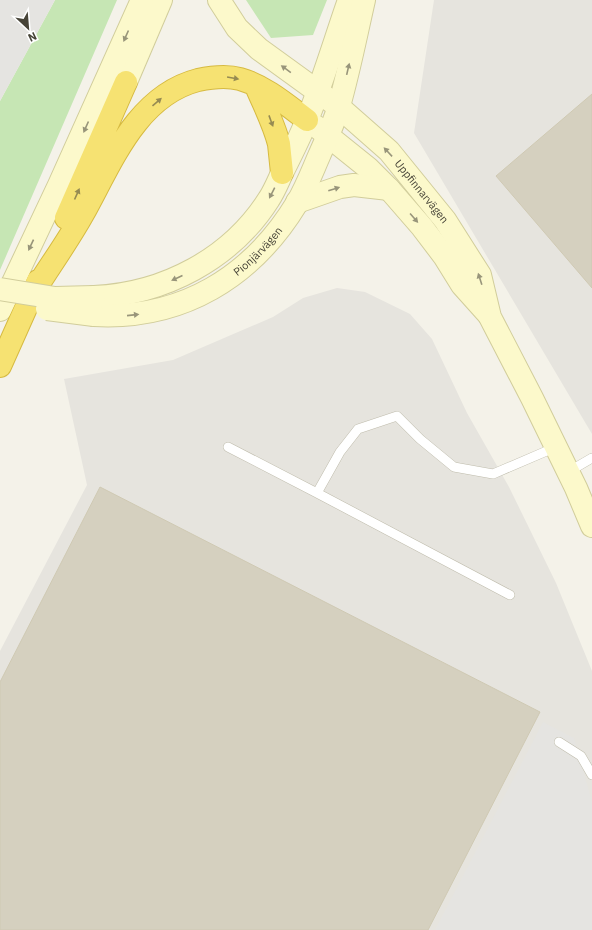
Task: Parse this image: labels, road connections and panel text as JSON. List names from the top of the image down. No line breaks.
{"streets":{"main road":["Uppfinnarvägen","Pionjärvägen"]},"crossings":[["Uppfinnarvägen","Pionjärvägen"]],"north":"bottom right"}
